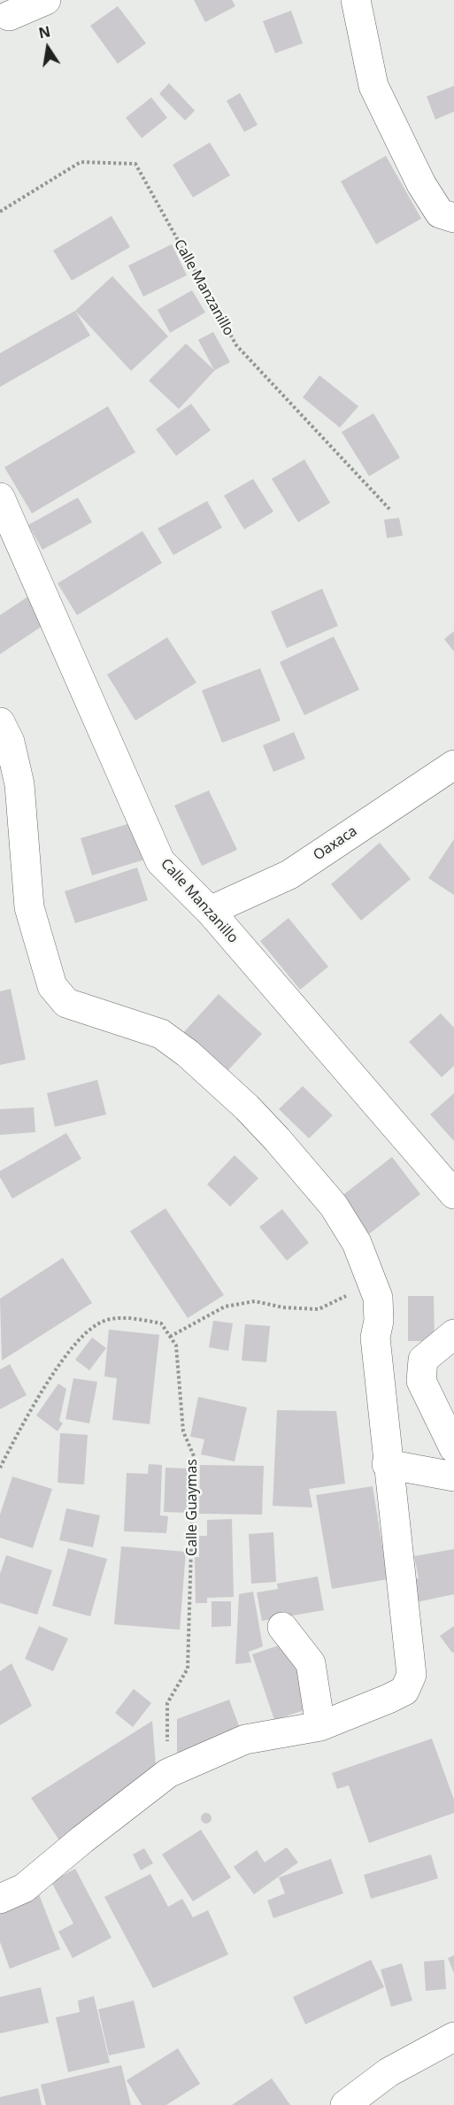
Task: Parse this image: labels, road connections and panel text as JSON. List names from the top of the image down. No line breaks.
{"streets":{"street":["Calle Manzanillo","Oaxaca"],"path":["Calle Guaymas"]},"crossings":[["Calle Manzanillo","Oaxaca"]],"north":"top"}
